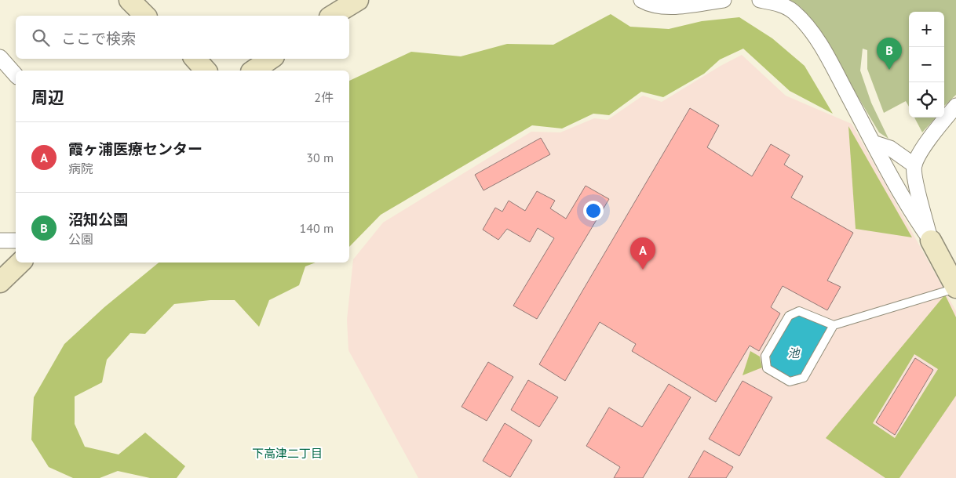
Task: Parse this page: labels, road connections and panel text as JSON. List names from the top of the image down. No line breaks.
{"districts":["下高津二丁目"],"water":["池"],"page":{"map_buttons":["+","−"],"search":"ここで検索","pins":["B","A"],"heading":["周辺","2件"],"list":[{"mark":"A","name":"霞ヶ浦医療センター","note":"病院","value":"30 m"},{"mark":"B","name":"沼知公園","note":"公園","value":"140 m"}]}}
